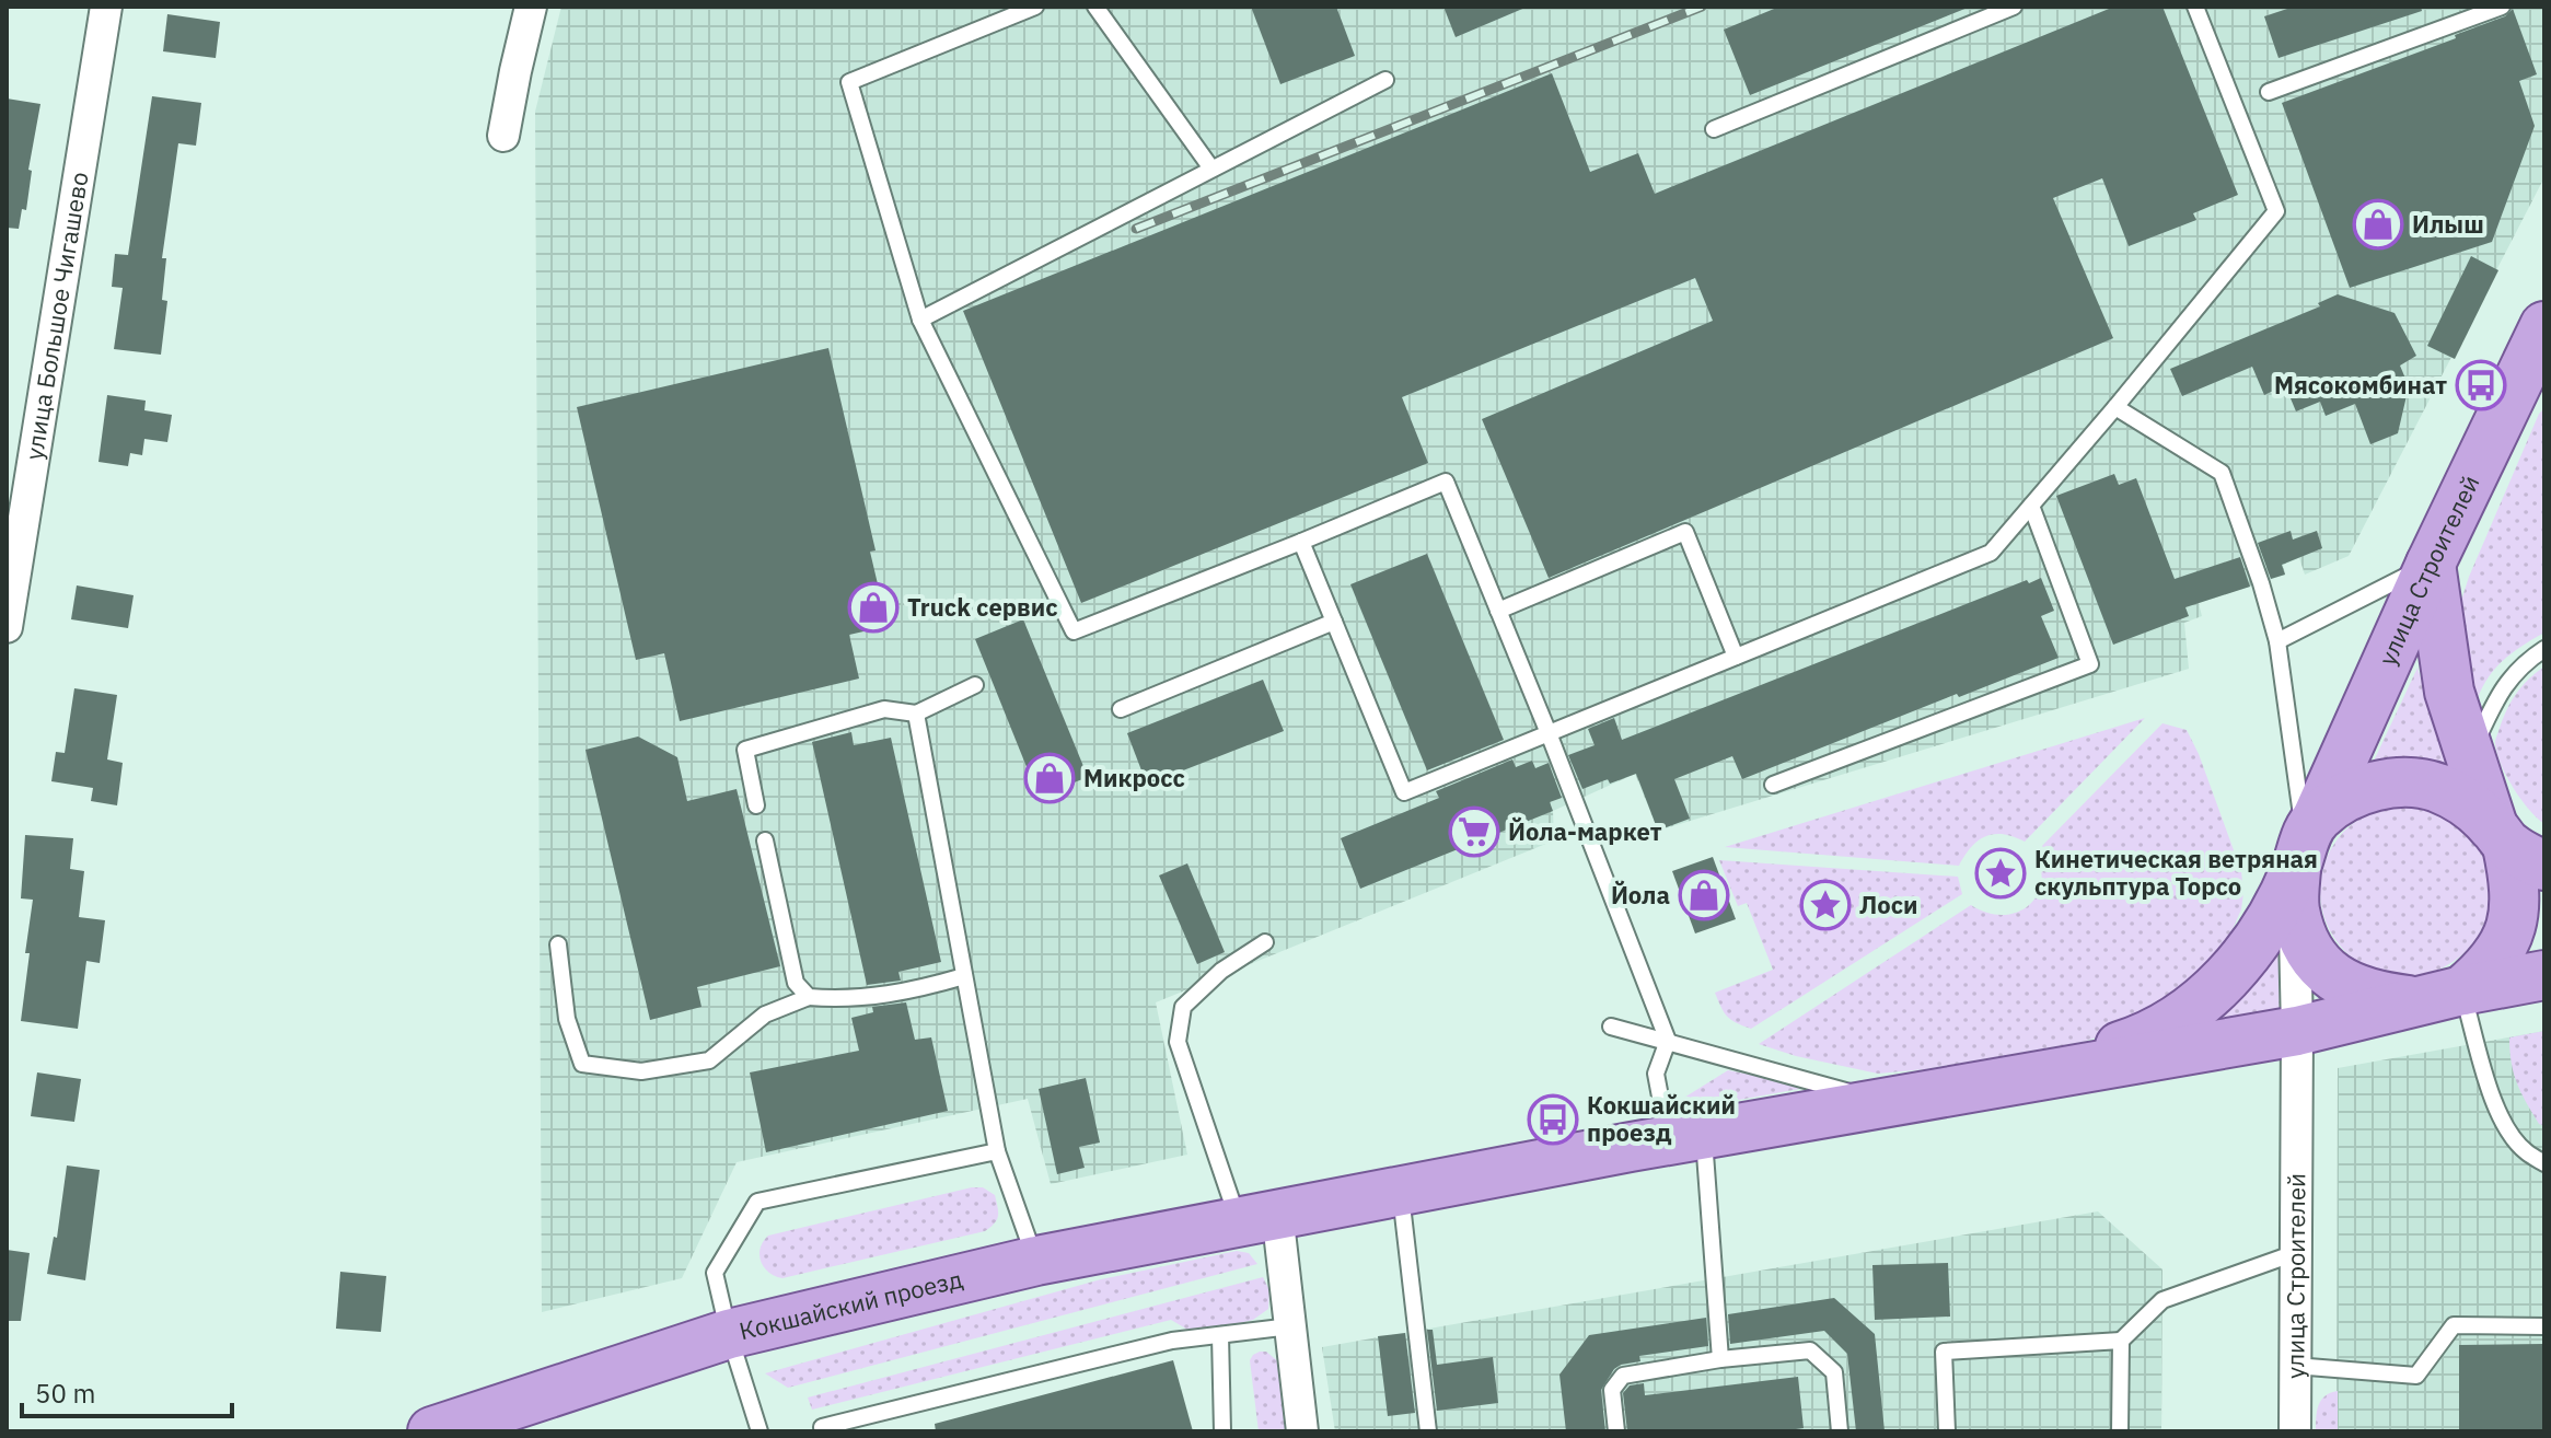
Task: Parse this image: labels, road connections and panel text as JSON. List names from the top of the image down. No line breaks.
{"streets":{"main road":["улица Строителей","Кокшайский проезд"],"street":["улица Большое Чигашево"]},"crossings":[["улица Строителей","Кокшайский проезд"]],"places":{"shop":["Илыш","Truck сервис","Микросс","Йола"],"bus stop":["Мясокомбинат","Кокшайский проезд"],"supermarket":["Йола-маркет"],"place":["Кинетическая ветряная скульптура Торсо","Лоси"]},"scale_bar":"50 m"}
